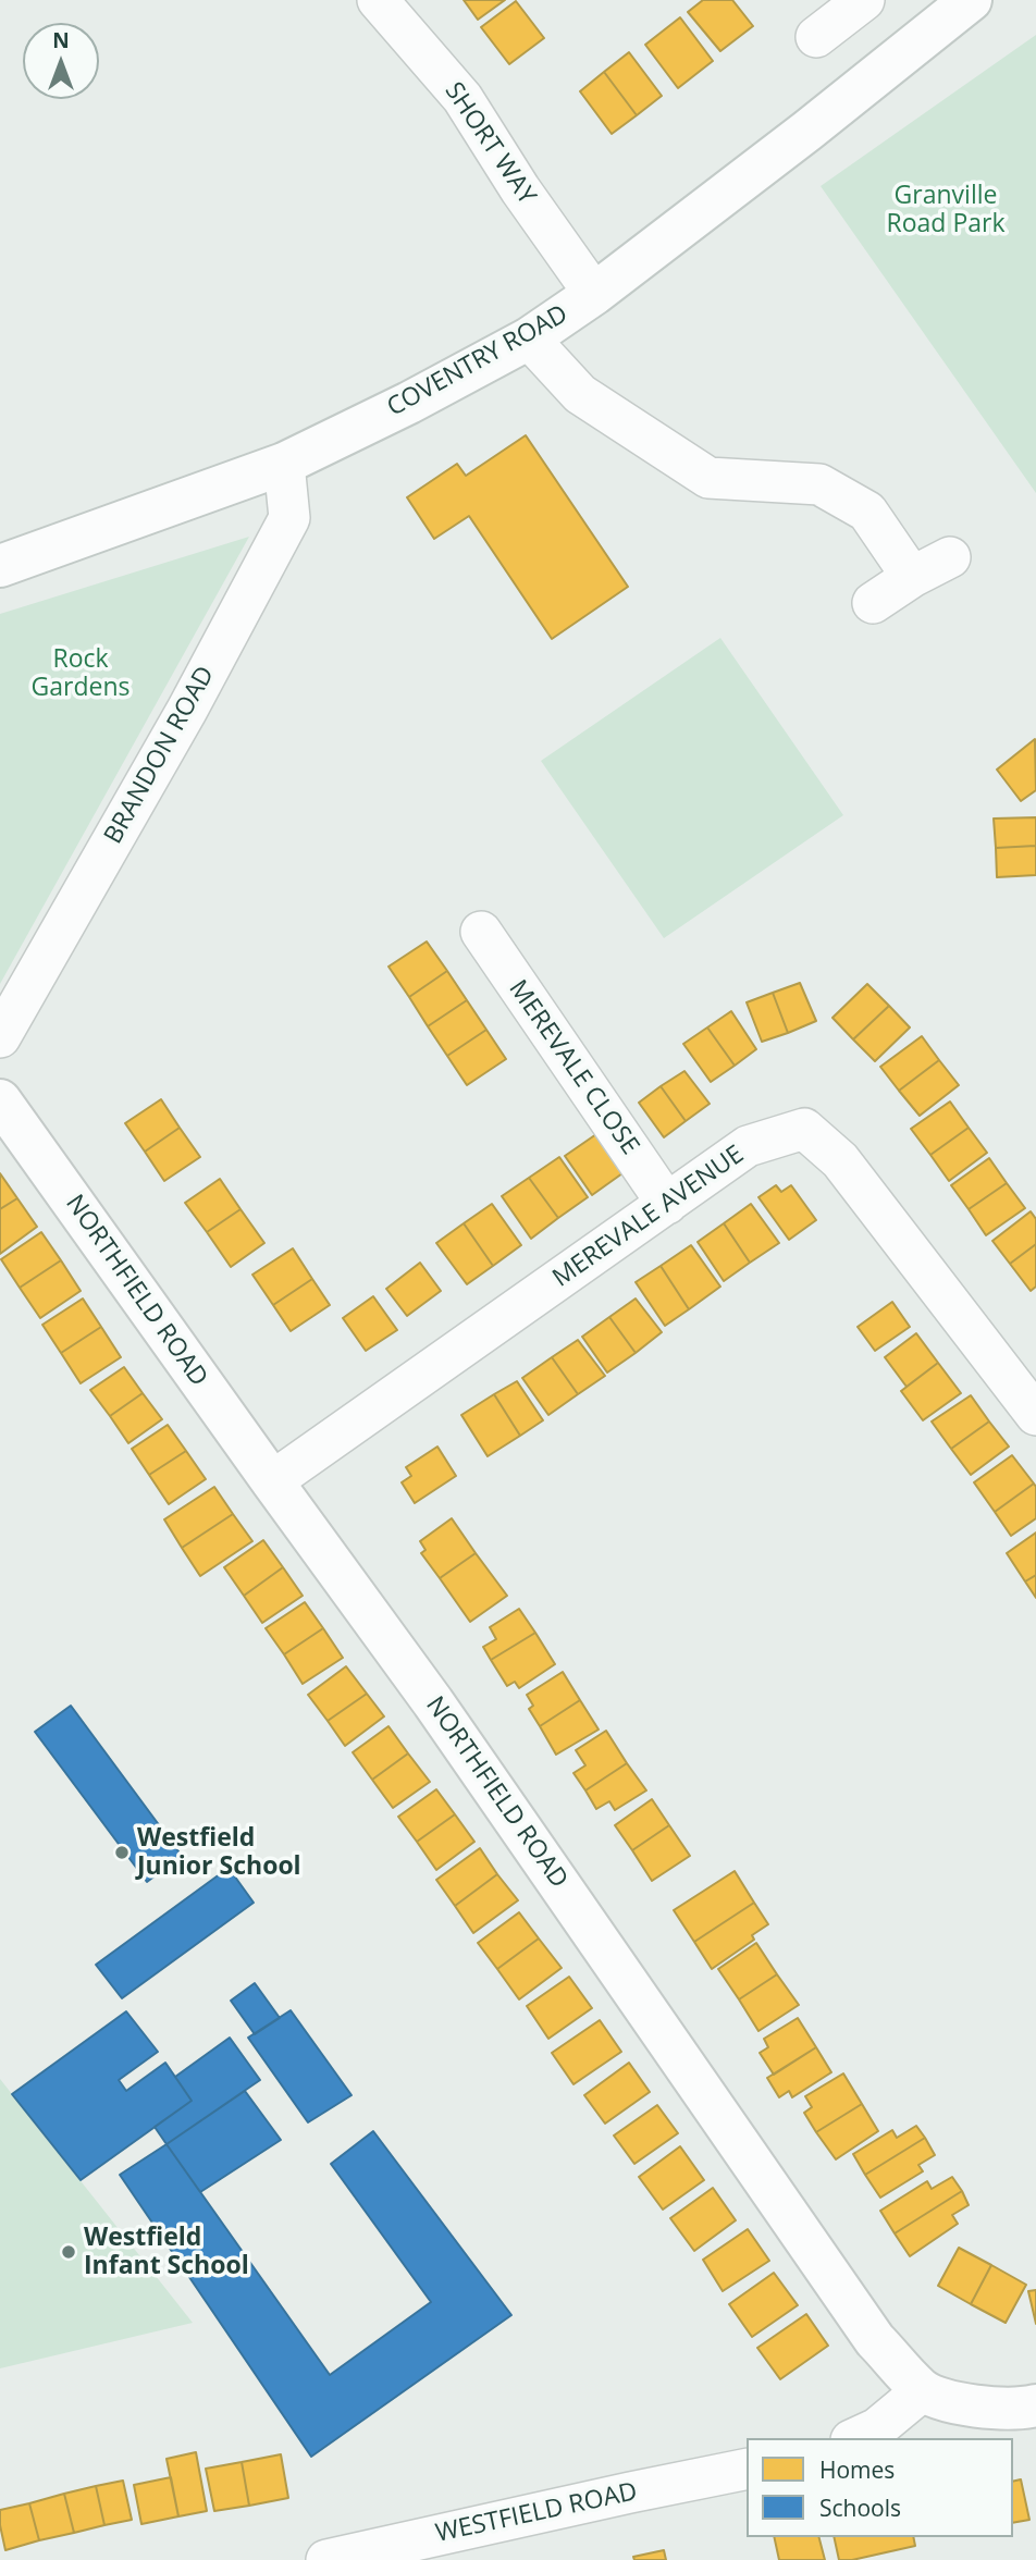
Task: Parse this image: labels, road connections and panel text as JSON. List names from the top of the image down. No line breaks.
{"streets":{"street":["SHORT WAY","COVENTRY ROAD","BRANDON ROAD","MEREVALE CLOSE","MEREVALE AVENUE","NORTHFIELD ROAD","WESTFIELD ROAD"]},"crossings":[["SHORT WAY","COVENTRY ROAD"],["COVENTRY ROAD","BRANDON ROAD"],["MEREVALE CLOSE","MEREVALE AVENUE"],["MEREVALE AVENUE","NORTHFIELD ROAD"]],"parks":["Granville Road Park","Rock Gardens"],"places":["Westfield Junior School","Westfield Infant School"],"legend":["Homes","Schools"],"north":"top"}
